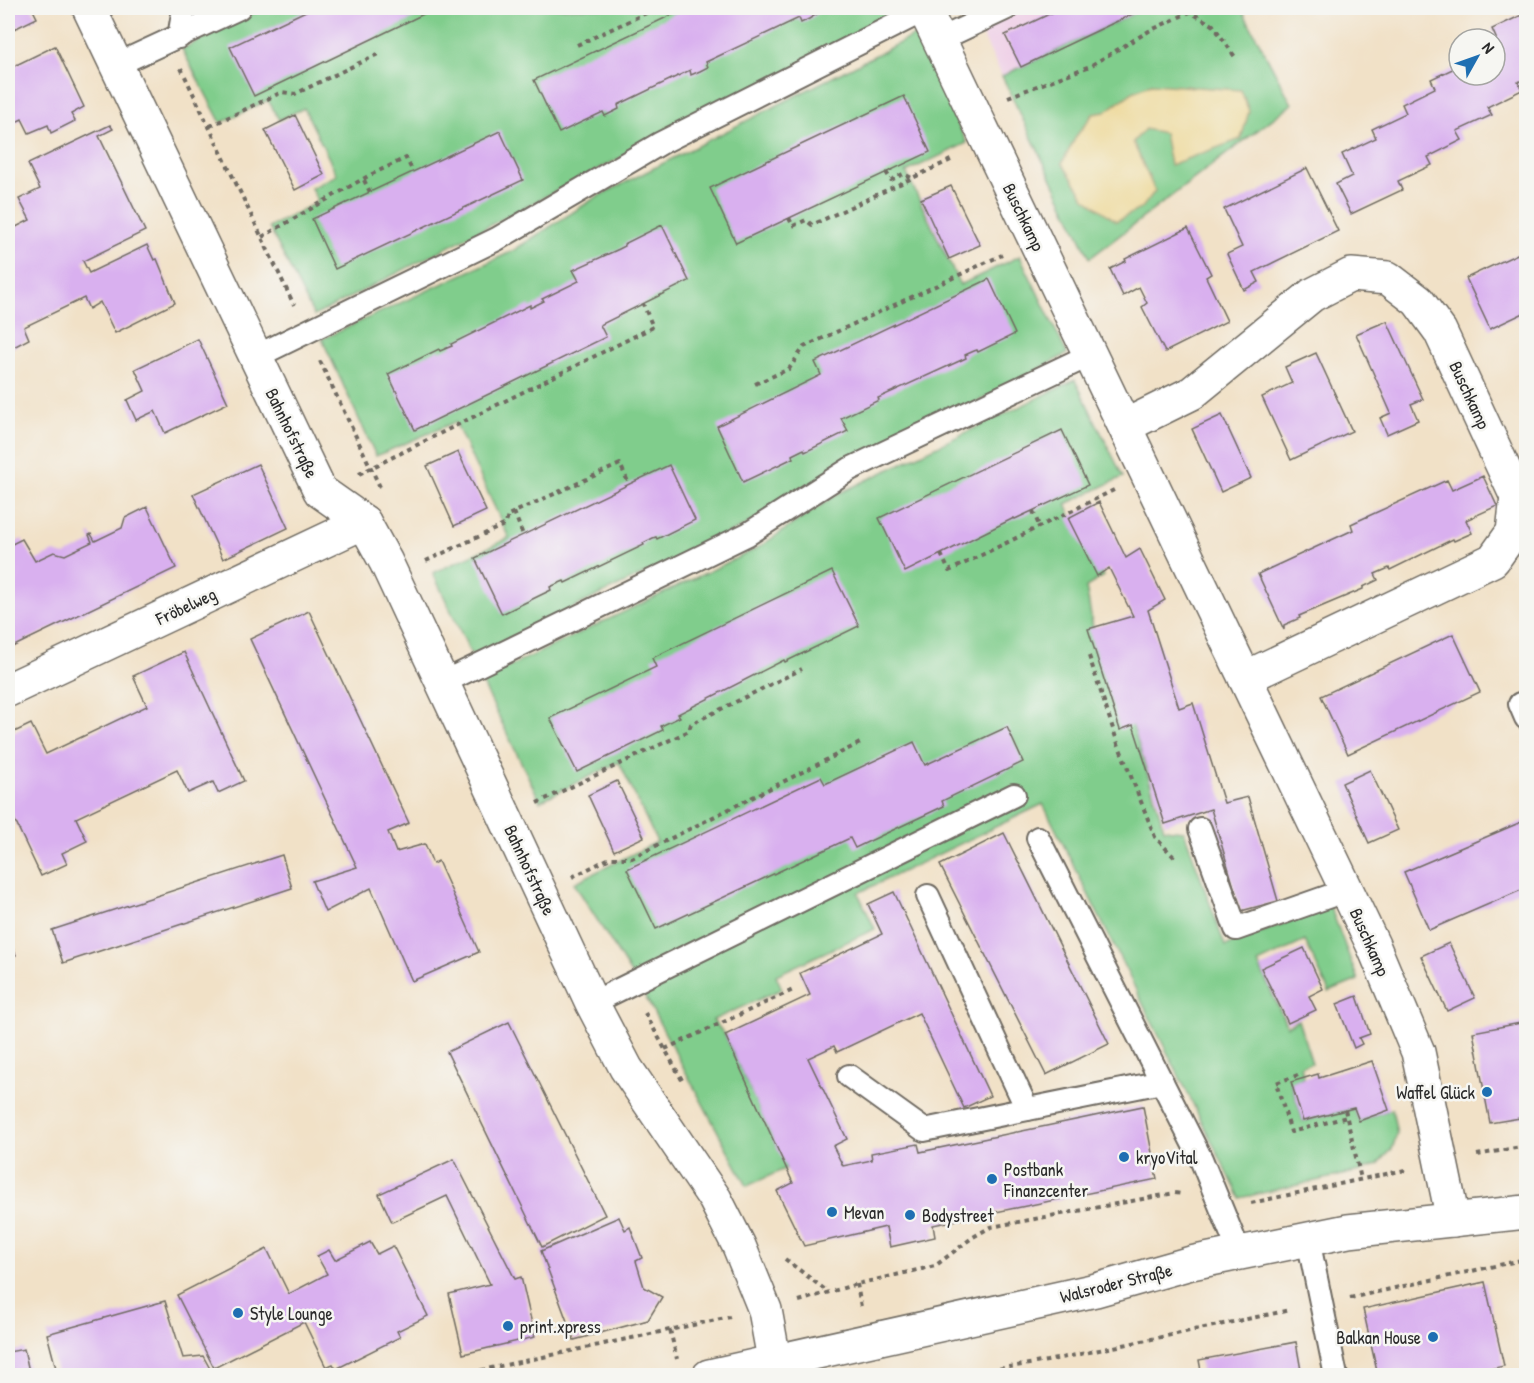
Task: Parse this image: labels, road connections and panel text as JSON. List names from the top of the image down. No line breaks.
{"streets":{"street":["Buschkamp","Bahnhofstraße","Fröbelweg","Walsroder Straße"]},"crossings":[["Buschkamp","Walsroder Straße"],["Bahnhofstraße","Fröbelweg"],["Bahnhofstraße","Walsroder Straße"]],"places":["Waffel Glück","kryoVital","Postbank Finanzcenter","Mevan","Bodystreet","Style Lounge","print.xpress","Balkan House"],"north":"top right"}
